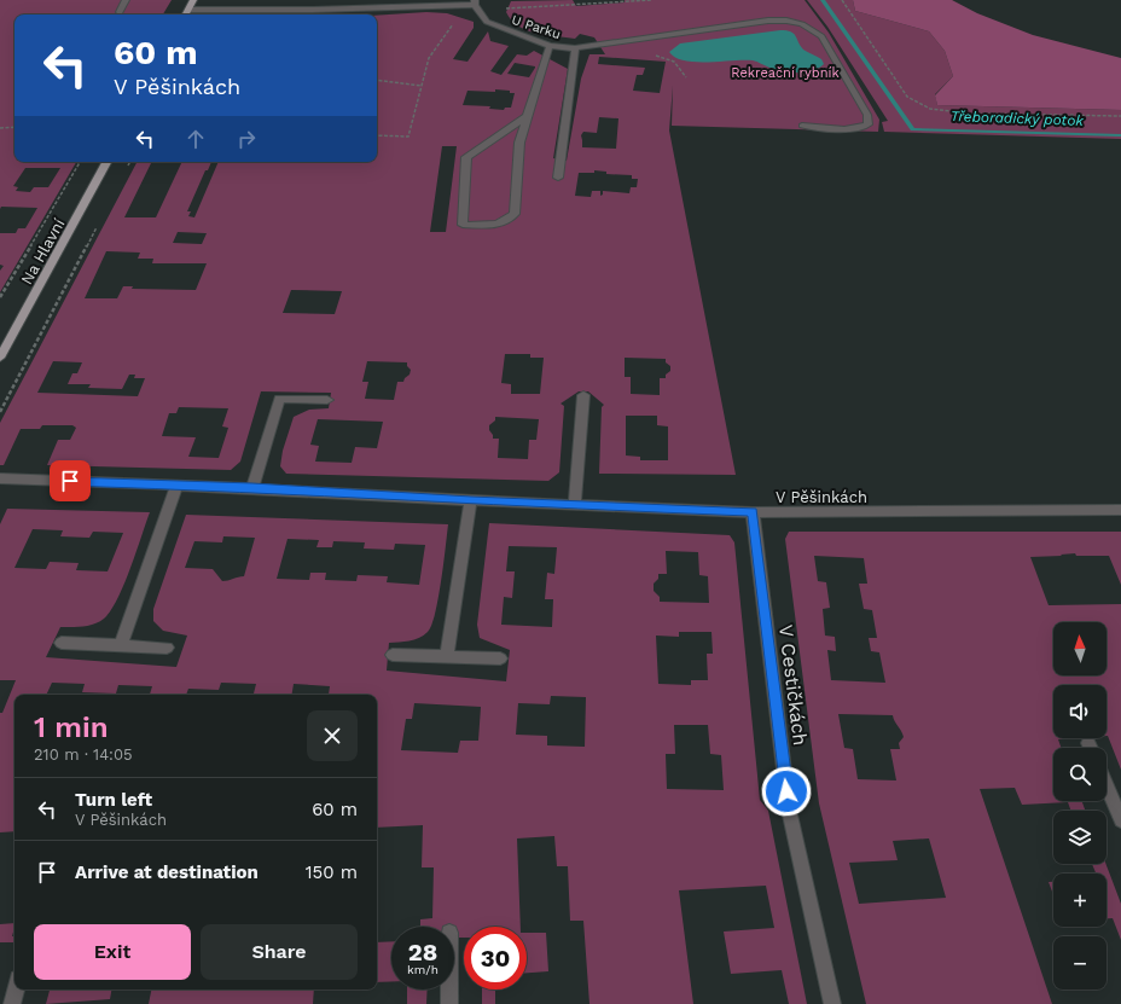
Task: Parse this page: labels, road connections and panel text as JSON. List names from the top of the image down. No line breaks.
{"streets":{"main road":["Na Hlavní"],"street":["U Parku","V Pěšinkách","V Cestičkách"]},"crossings":[["V Pěšinkách","V Cestičkách"]],"water":["Třeboradický potok"],"parks":["Rekreační rybník"],"north":"top","page":{"turn":["60 m","V Pěšinkách"],"map_buttons":["+","−"],"heading":["1 min","210 m · 14:05"],"list":[{"name":"Turn left","note":"V Pěšinkách","value":"60 m"},{"name":"Arrive at destination","value":"150 m"}],"buttons":["Exit","Share"],"speed":"28 km/h","limit":"30"}}
